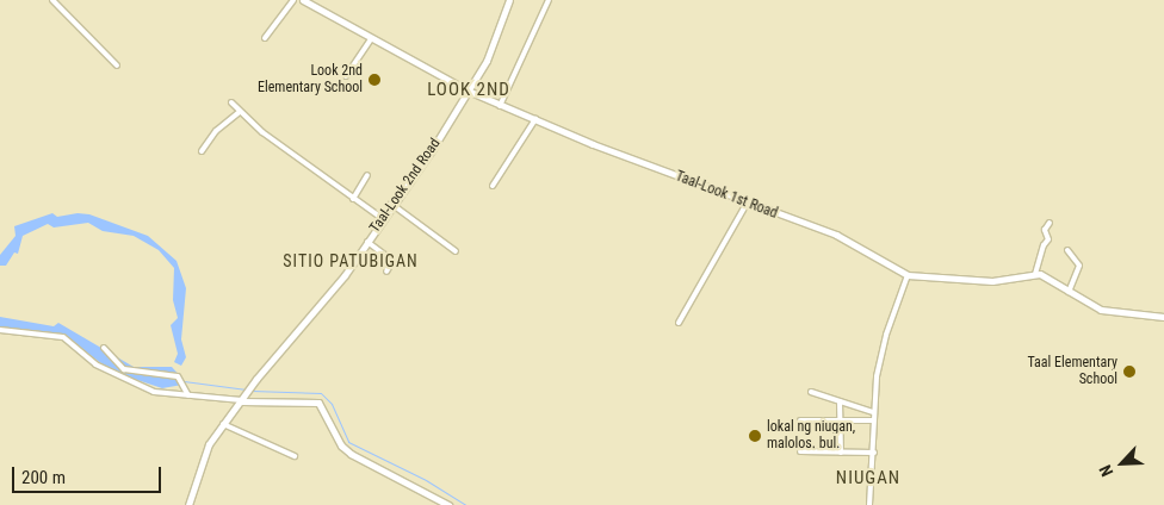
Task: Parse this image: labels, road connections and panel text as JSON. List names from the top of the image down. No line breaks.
{"streets":{"street":["Taal-Look 2nd Road","Taal-Look 1st Road"]},"crossings":[["Taal-Look 2nd Road","Taal-Look 1st Road"]],"districts":["LOOK 2ND","SITIO PATUBIGAN","NIUGAN"],"places":["Look 2nd Elementary School","Taal Elementary School","lokal ng niugan, malolos. bul."],"scale_bar":"200 m","north":"bottom left"}
